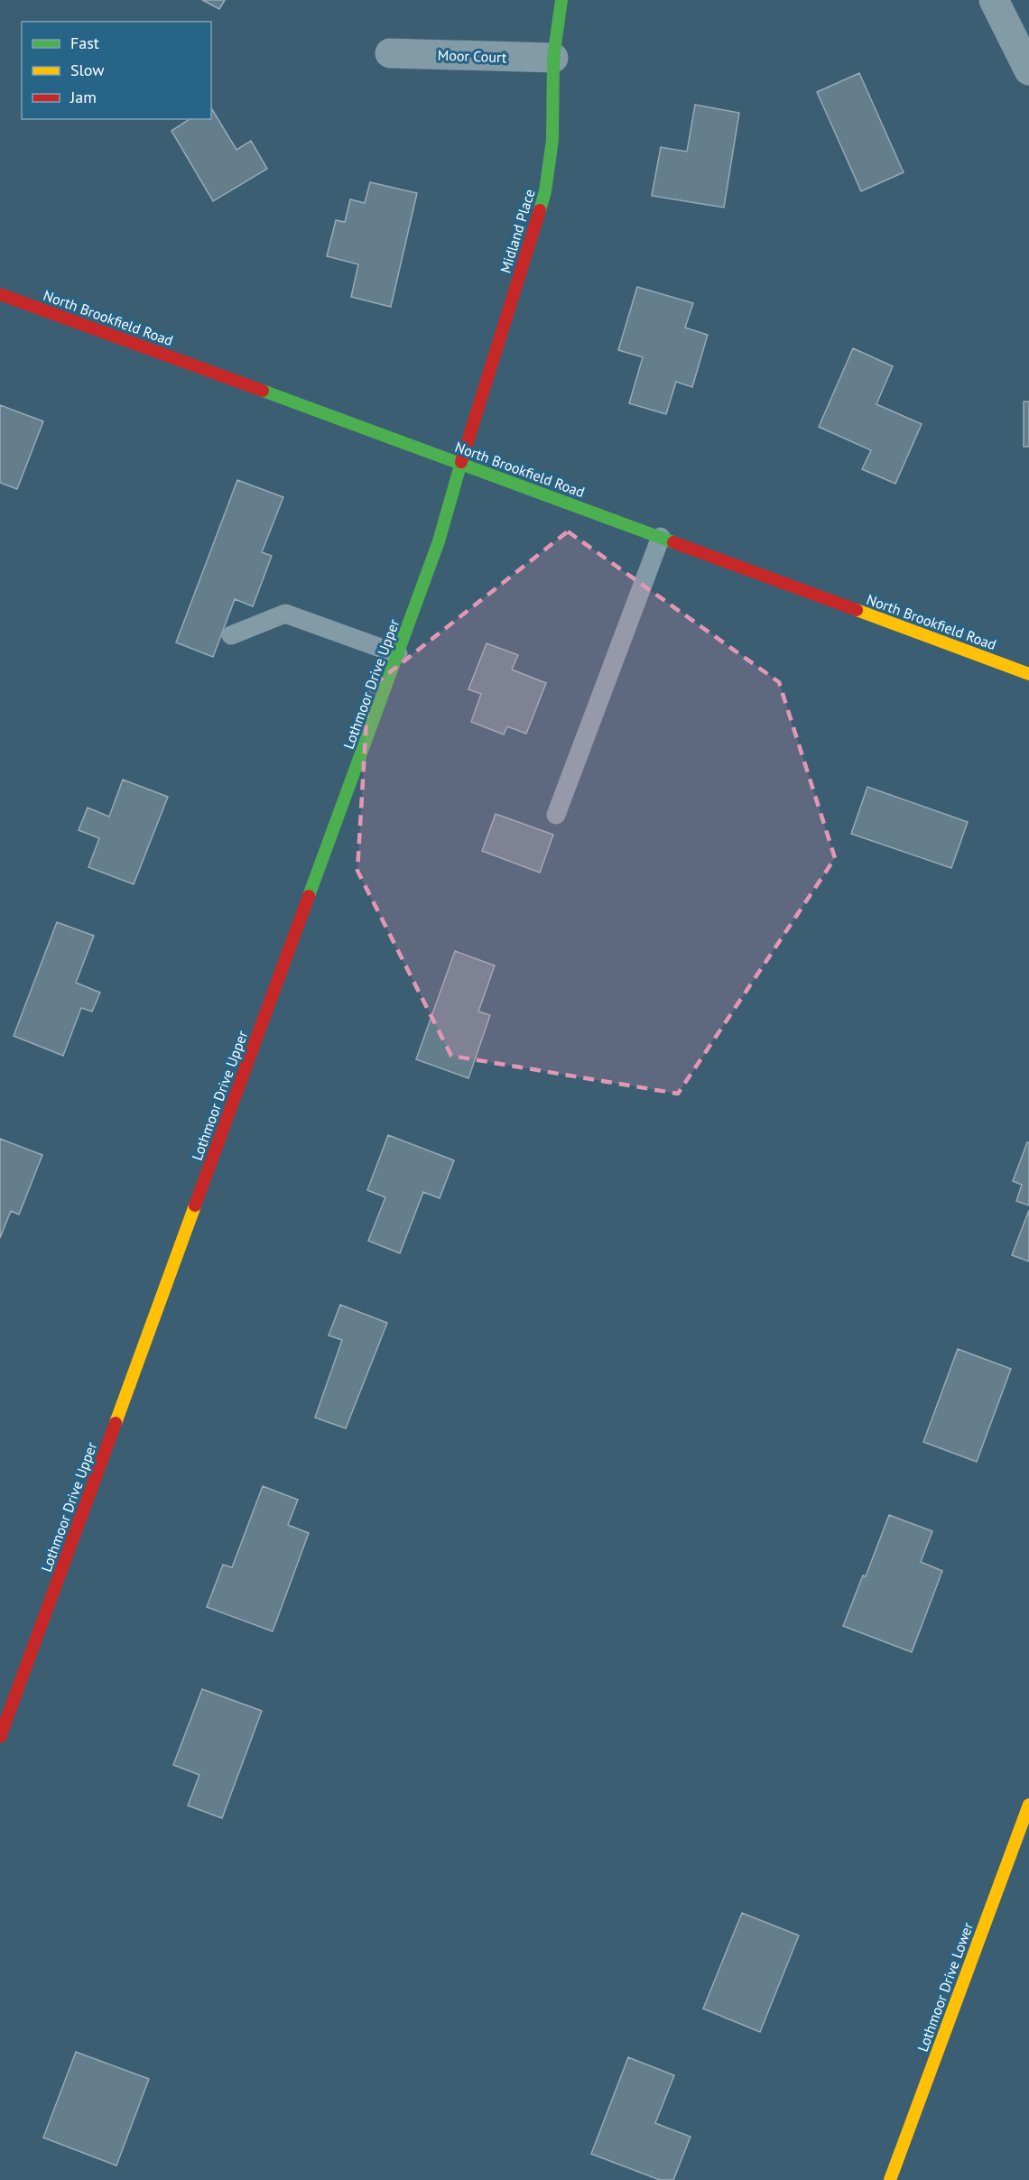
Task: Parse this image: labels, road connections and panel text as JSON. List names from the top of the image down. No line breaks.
{"streets":{"street":["Moor Court","Midland Place","North Brookfield Road","Lothmoor Drive Upper","Lothmoor Drive Lower"]},"crossings":[["Moor Court","Midland Place"],["Midland Place","North Brookfield Road"],["Midland Place","Lothmoor Drive Upper"],["North Brookfield Road","Lothmoor Drive Upper"]],"legend":["Fast","Slow","Jam"]}
